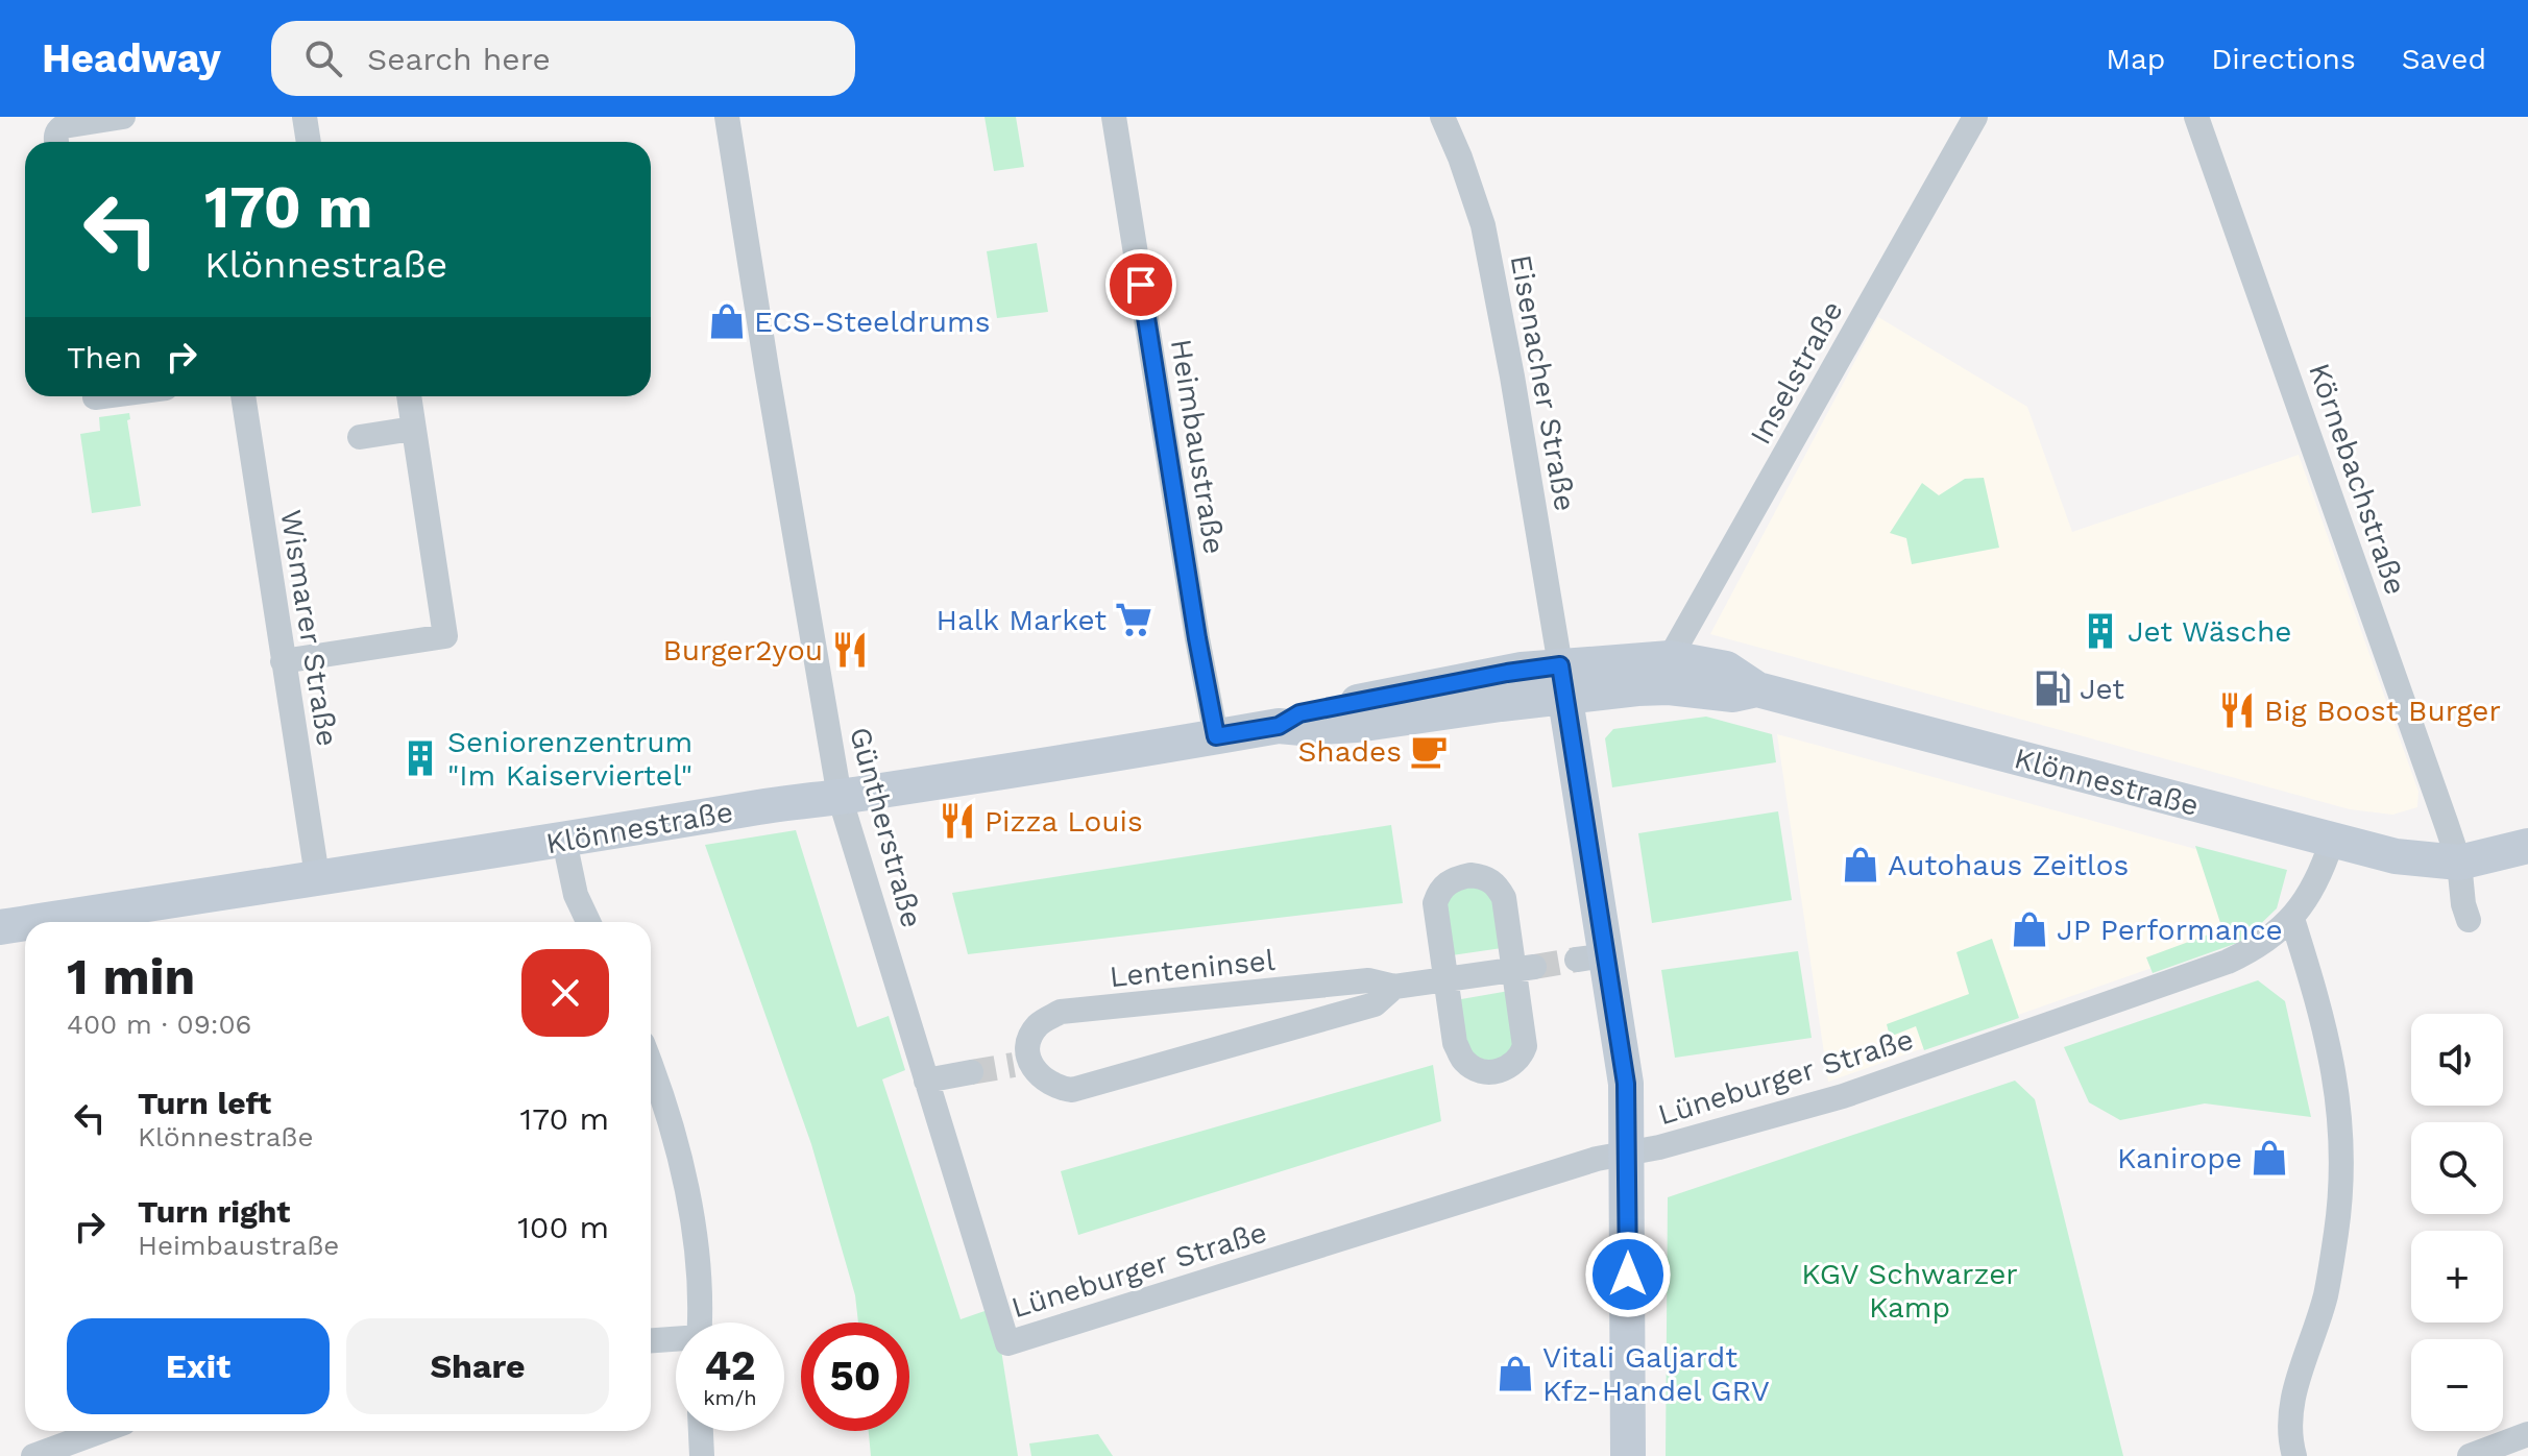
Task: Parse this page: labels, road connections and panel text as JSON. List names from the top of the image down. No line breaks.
{"streets":{"main road":["Klönnestraße"],"street":["Inselstraße","Eisenacher Straße","Heimbaustraße","Körnebachstraße","Wismarer Straße","Güntherstraße","Lenteninsel","Lüneburger Straße"]},"crossings":[["Inselstraße","Klönnestraße"],["Eisenacher Straße","Klönnestraße"],["Heimbaustraße","Klönnestraße"],["Körnebachstraße","Klönnestraße"],["Wismarer Straße","Klönnestraße"],["Klönnestraße","Güntherstraße"],["Klönnestraße","Lüneburger Straße"],["Güntherstraße","Lüneburger Straße"]],"parks":["KGV Schwarzer Kamp"],"places":{"shop":["ECS-Steeldrums","Autohaus Zeitlos","JP Performance","Kanirope","Vitali Galjardt Kfz-Handel GRV"],"supermarket":["Halk Market"],"building":["Jet Wäsche","Seniorenzentrum \"Im Kaiserviertel\""],"restaurant":["Burger2you","Big Boost Burger","Pizza Louis"],"fuel station":["Jet"],"cafe":["Shades"]},"page":{"header":"Headway","search":"Search here","nav":["Map","Directions","Saved"],"turn":["170 m","Klönnestraße"],"then":"Then","heading":["1 min","400 m · 09:06"],"map_buttons":["+","−"],"list":[{"name":"Turn left","note":"Klönnestraße","value":"170 m"},{"name":"Turn right","note":"Heimbaustraße","value":"100 m"}],"buttons":["Exit","Share"],"speed":"42 km/h","limit":"50"}}
